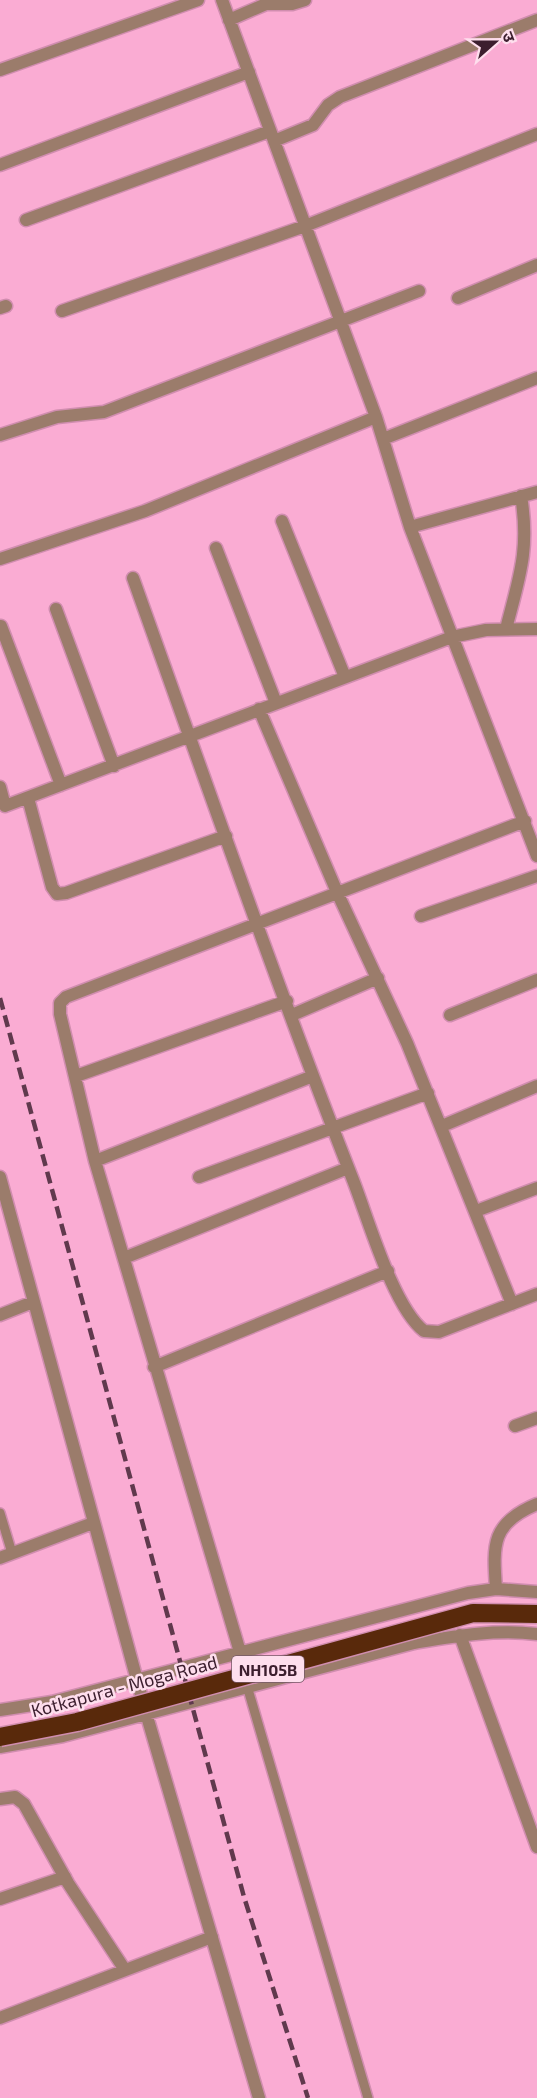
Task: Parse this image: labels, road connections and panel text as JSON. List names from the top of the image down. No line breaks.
{"streets":{"highway":["NH105B","Kotkapura - Moga Road"]},"north":"right"}
